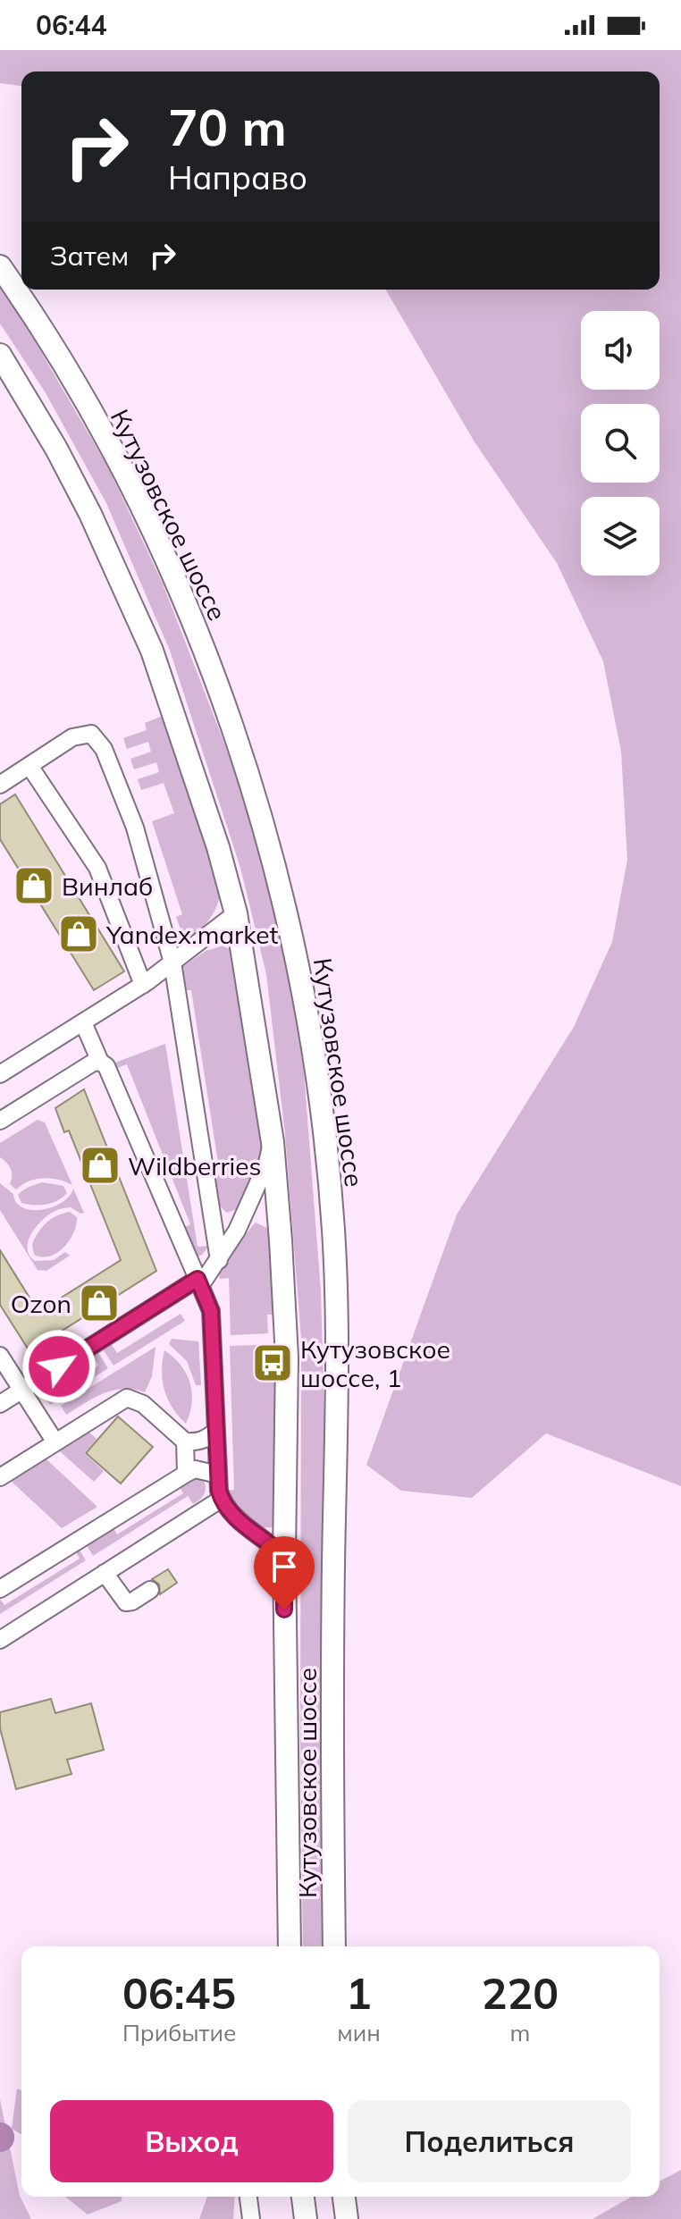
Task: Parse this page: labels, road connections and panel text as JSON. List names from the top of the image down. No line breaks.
{"streets":{"main road":["Кутузовское шоссе"]},"places":{"shop":["Винлаб","Yandex.market","Wildberries","Ozon"],"bus stop":["Кутузовское шоссе, 1"]},"page":{"status":"06:44","turn":["70 m","Направо"],"then":"Затем","eta":["06:45","Прибытие","1","мин","220","m"],"buttons":["Выход","Поделиться"]}}
